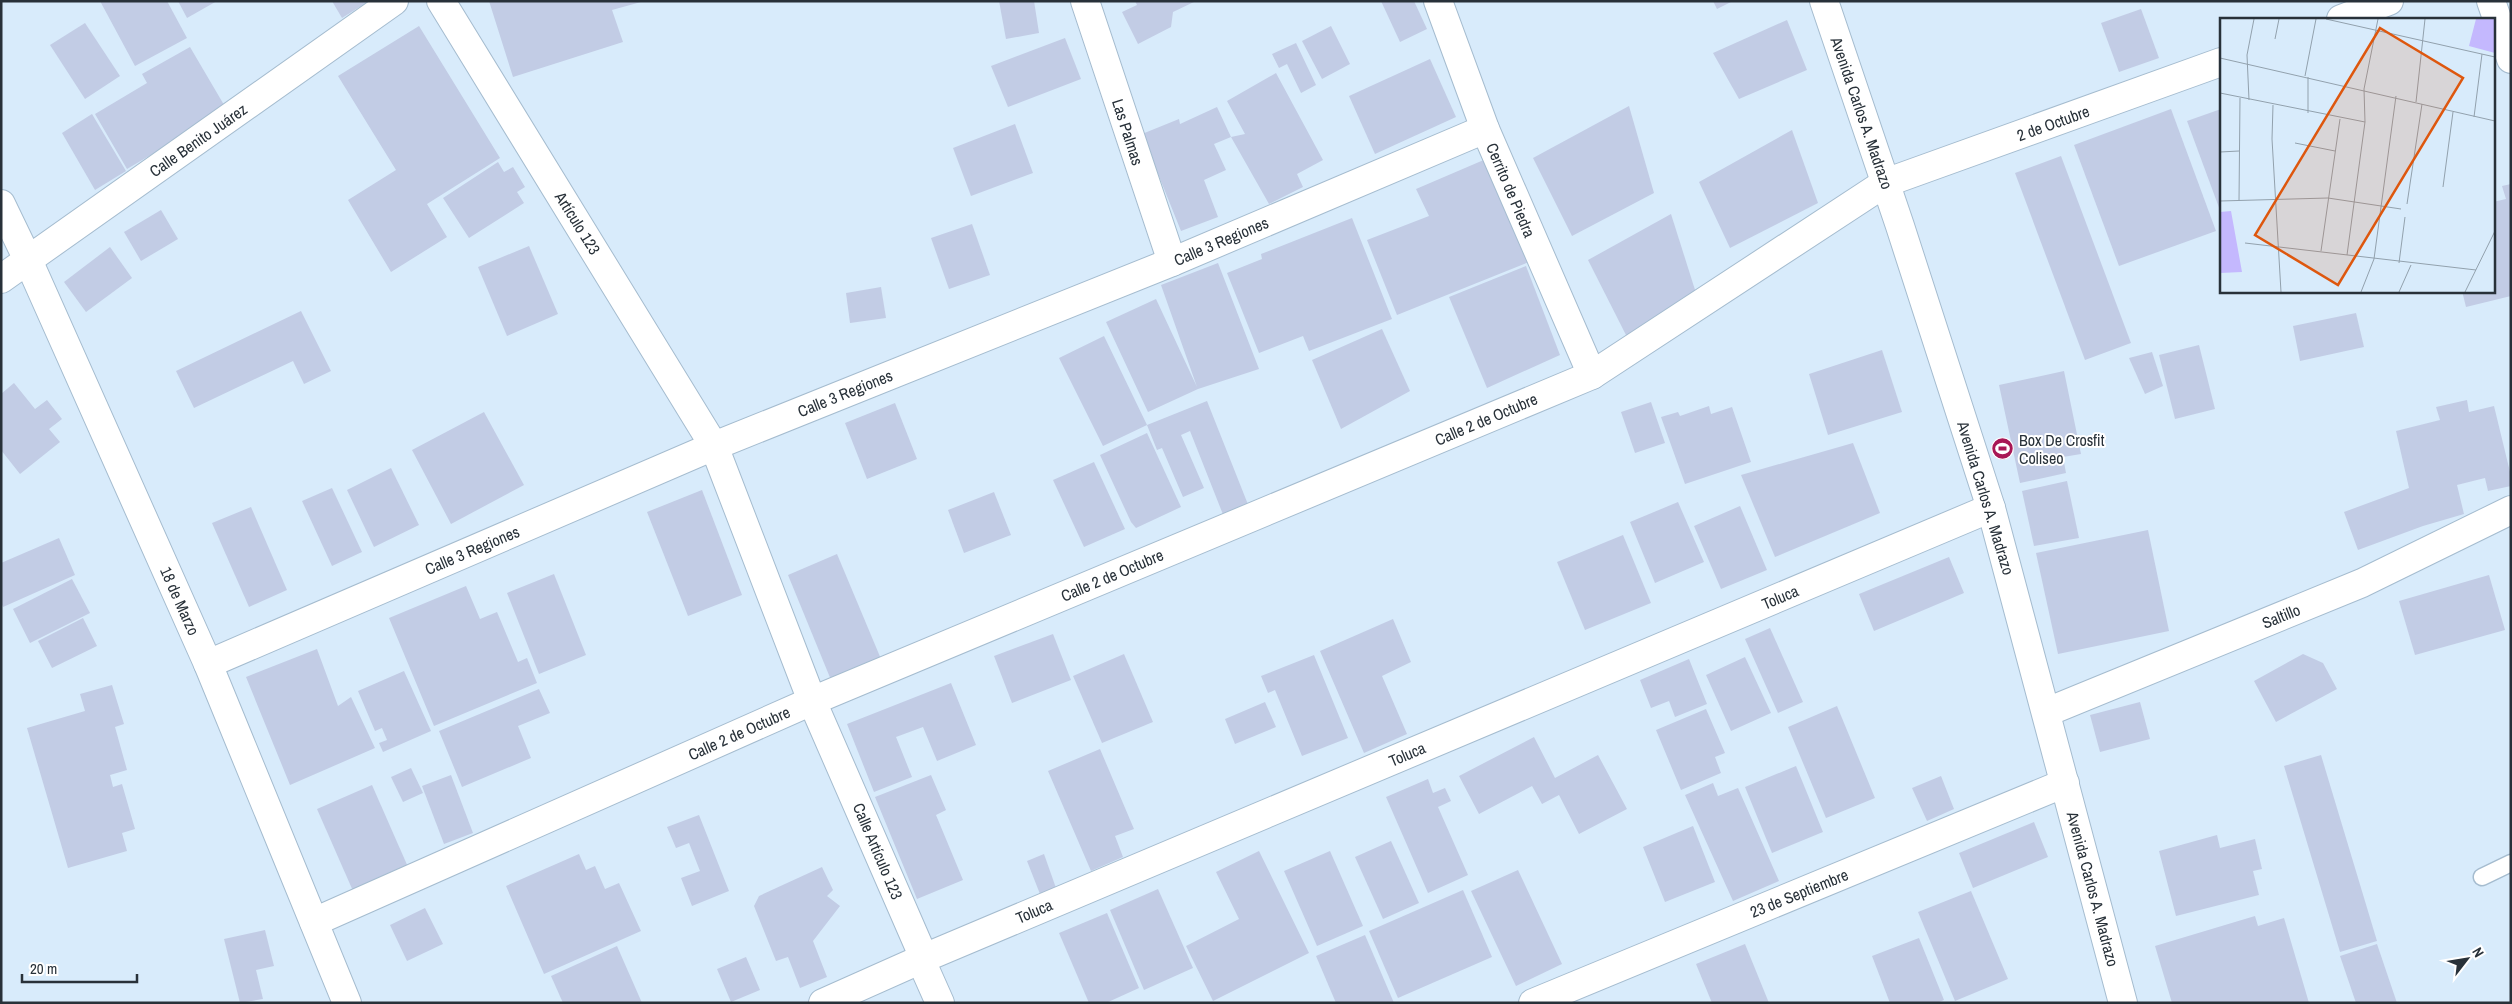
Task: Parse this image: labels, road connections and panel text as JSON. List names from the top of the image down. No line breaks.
{"streets":{"street":["Avenida Carlos A. Madrazo","2 de Octubre","Las Palmas","Calle Benito Juárez","Cerrito de Piedra","Artículo 123","Calle 3 Regiones","Calle 2 de Octubre","Toluca","18 de Marzo","Saltillo","Calle Artículo 123","23 de Septiembre"]},"crossings":[["Avenida Carlos A. Madrazo","2 de Octubre"],["Avenida Carlos A. Madrazo","Calle 2 de Octubre"],["Avenida Carlos A. Madrazo","Toluca"],["Avenida Carlos A. Madrazo","Saltillo"],["Avenida Carlos A. Madrazo","23 de Septiembre"],["2 de Octubre","Calle 2 de Octubre"],["Las Palmas","Calle 3 Regiones"],["Calle Benito Juárez","18 de Marzo"],["Cerrito de Piedra","Calle 3 Regiones"],["Cerrito de Piedra","Calle 2 de Octubre"],["Artículo 123","Calle 3 Regiones"],["Artículo 123","Calle 2 de Octubre"],["Artículo 123","Calle Artículo 123"],["Calle 3 Regiones","18 de Marzo"],["Calle 2 de Octubre","18 de Marzo"],["Calle 2 de Octubre","Calle Artículo 123"],["Toluca","Calle Artículo 123"]],"places":{"sports":["Box De Crosfit Coliseo"]},"scale_bar":"20 m","north":"top right"}
